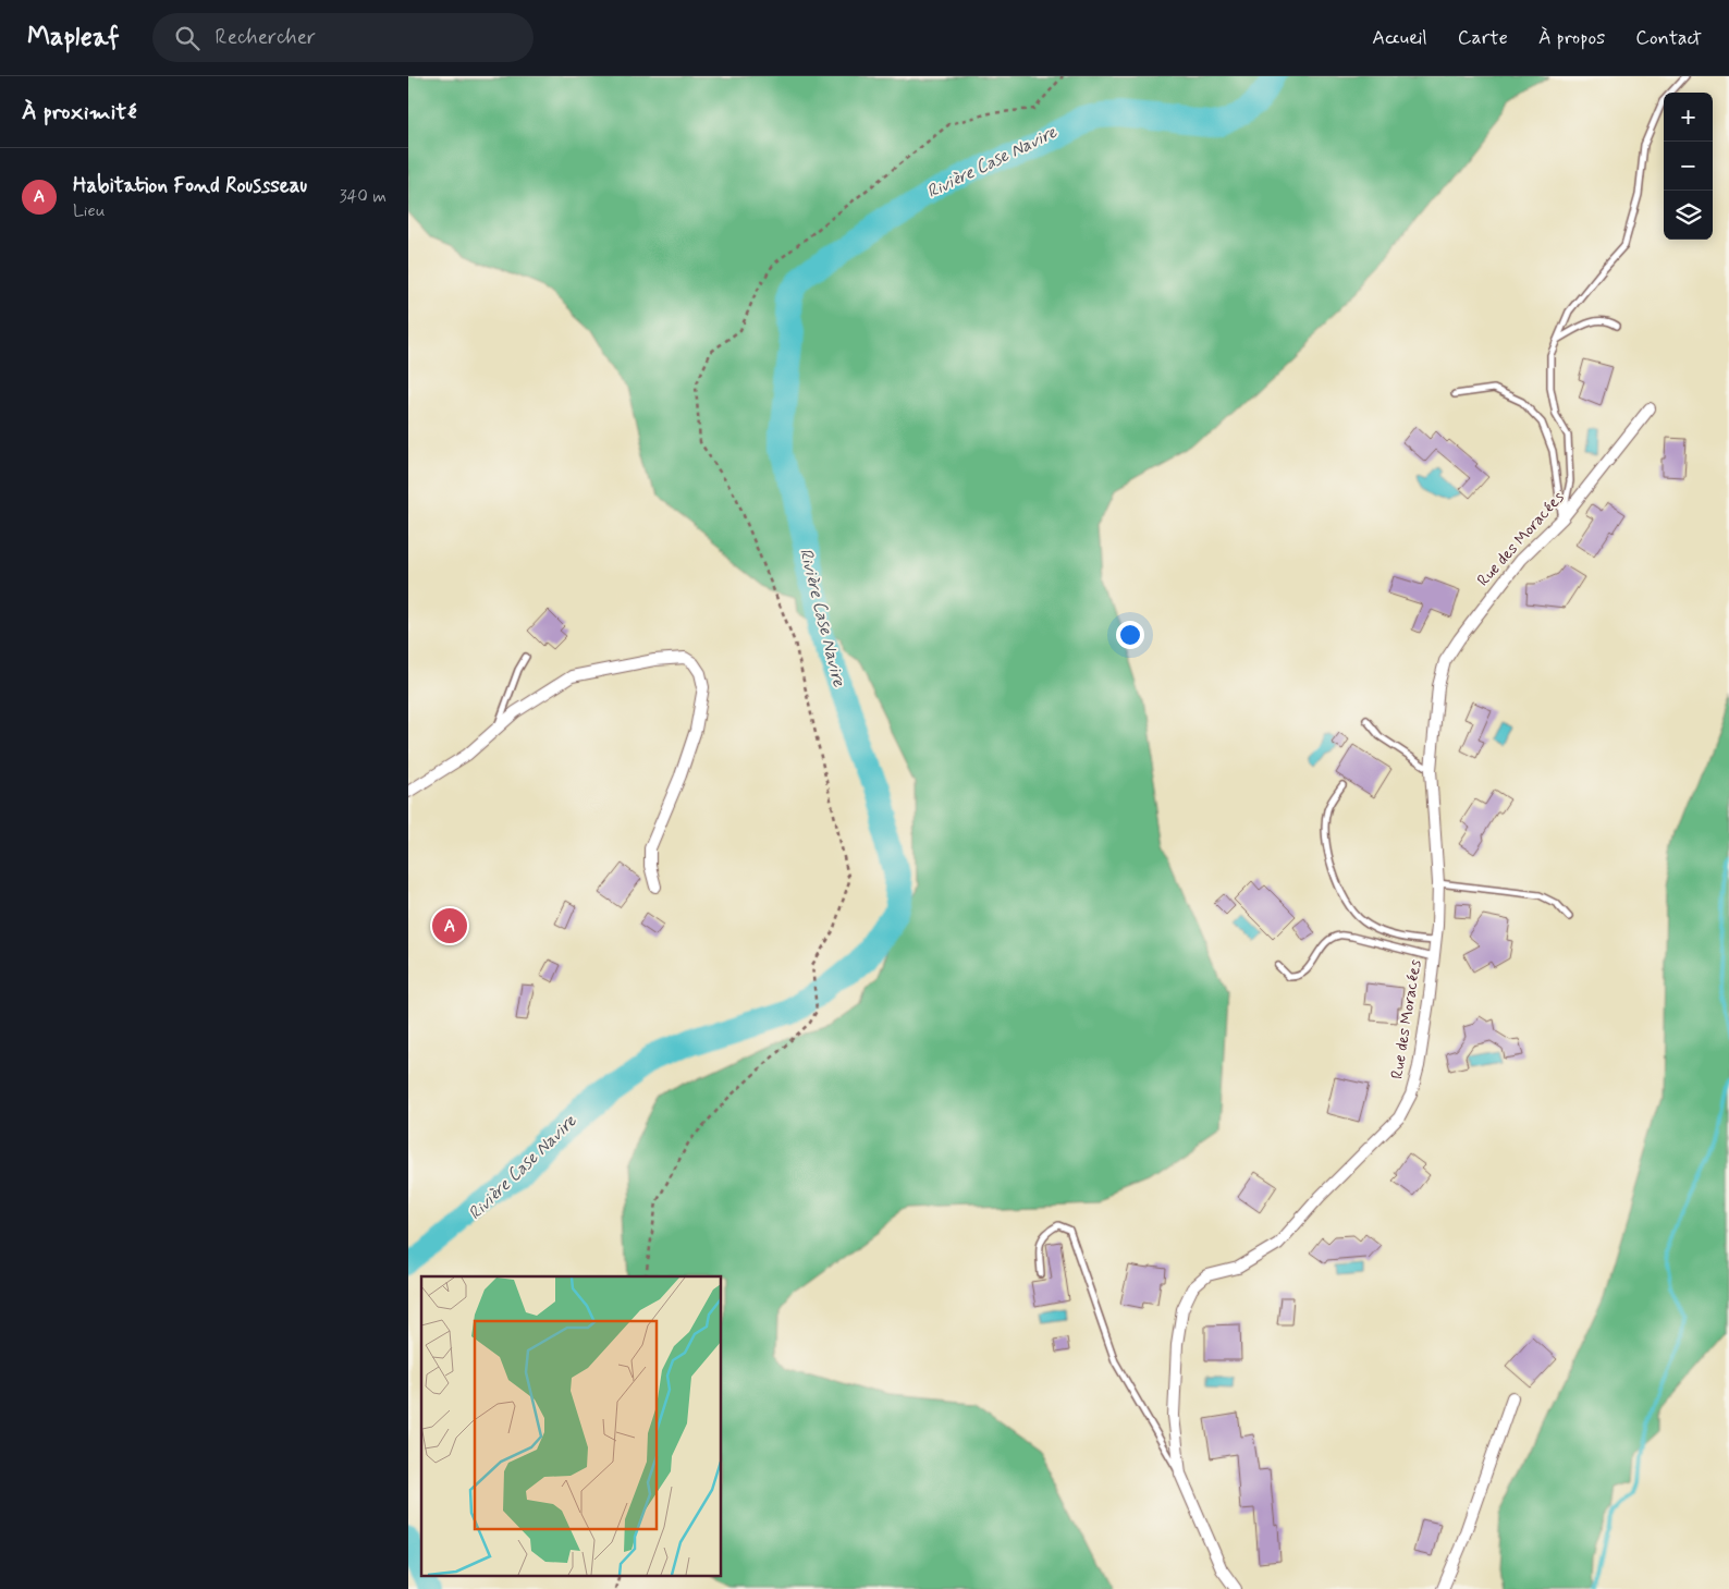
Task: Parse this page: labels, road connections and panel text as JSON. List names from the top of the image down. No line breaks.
{"streets":{"street":["Rue des Moracées"]},"water":["Rivière Case Navire"],"page":{"header":"Mapleaf","search":"Rechercher","nav":["Accueil","Carte","À propos","Contact"],"heading":"À proximité","map_buttons":["+","−"],"list":[{"mark":"A","name":"Habitation Fond Roussseau","note":"Lieu","value":"340 m"}],"pins":"A"}}
